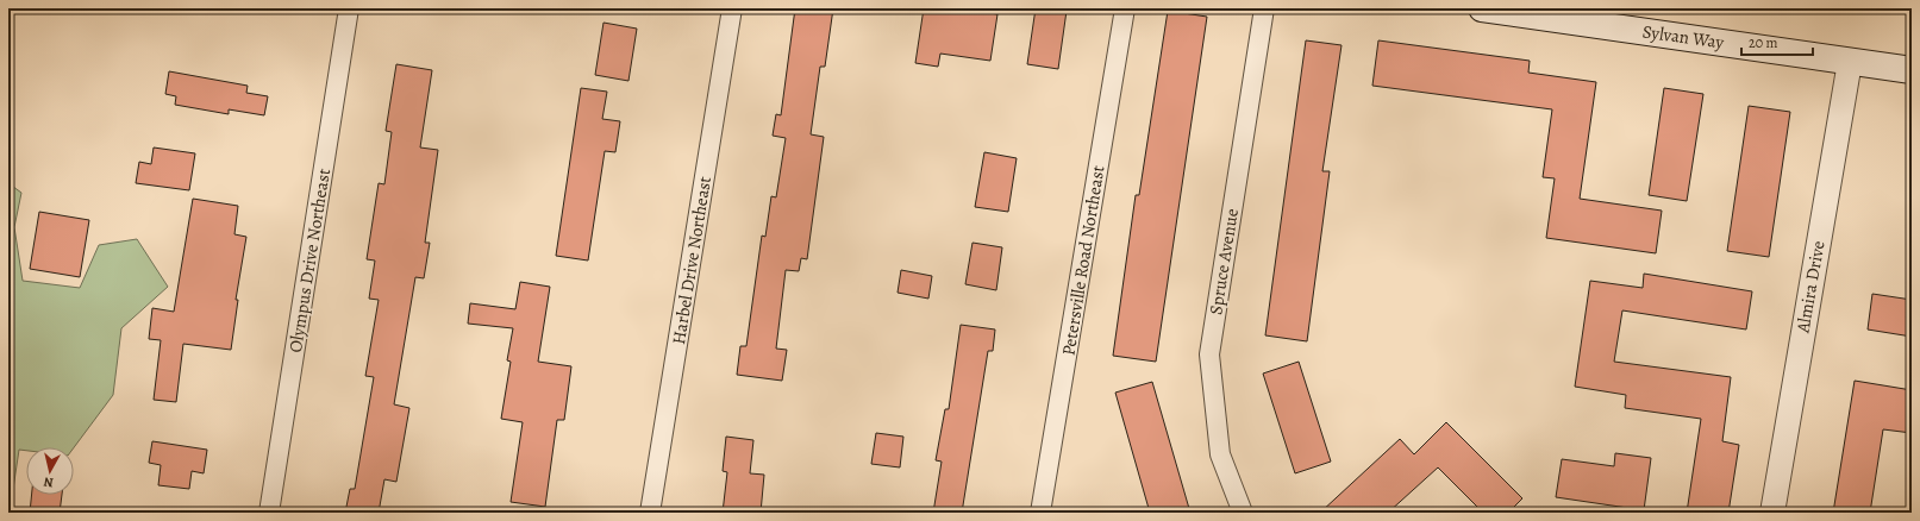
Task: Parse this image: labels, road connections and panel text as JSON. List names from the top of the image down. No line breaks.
{"streets":{"main road":["Sylvan Way"],"street":["Olympus Drive Northeast","Harbel Drive Northeast","Petersville Road Northeast","Spruce Avenue","Almira Drive"]},"crossings":[["Sylvan Way","Almira Drive"]],"scale_bar":"20 m","north":"bottom"}
